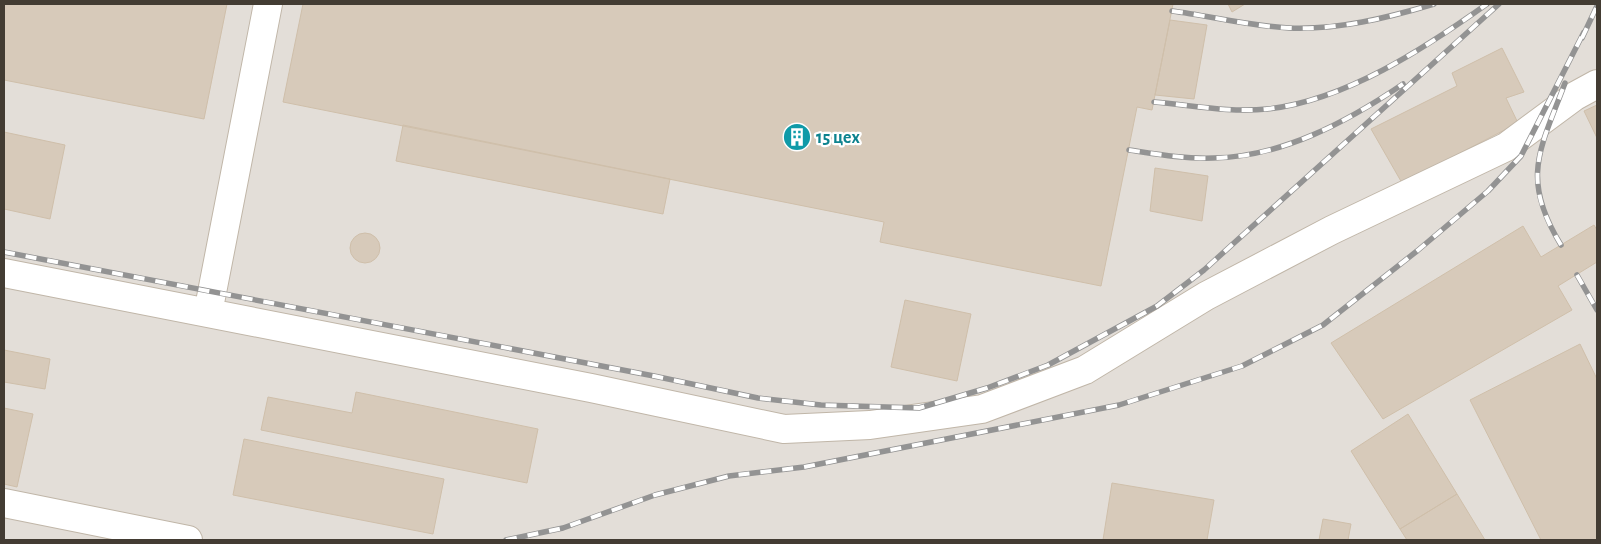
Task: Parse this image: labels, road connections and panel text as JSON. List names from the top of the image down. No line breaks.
{"places":{"building":["15 цех"]}}
